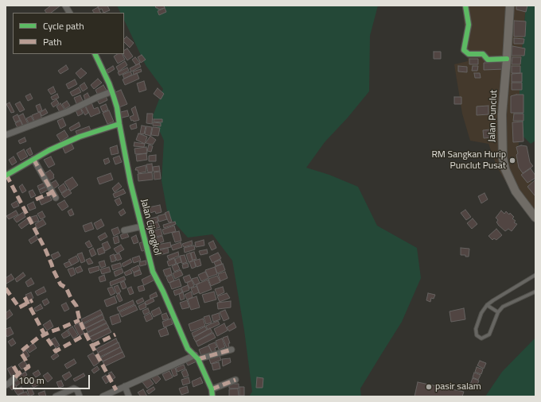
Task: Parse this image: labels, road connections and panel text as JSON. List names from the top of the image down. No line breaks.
{"streets":{"main road":["Jalan Punclut"],"street":["Jalan Cijengkol"]},"places":["RM Sangkan Hurip Punclut Pusat","pasir salam"],"legend":["Cycle path","Path"],"scale_bar":"100 m"}
